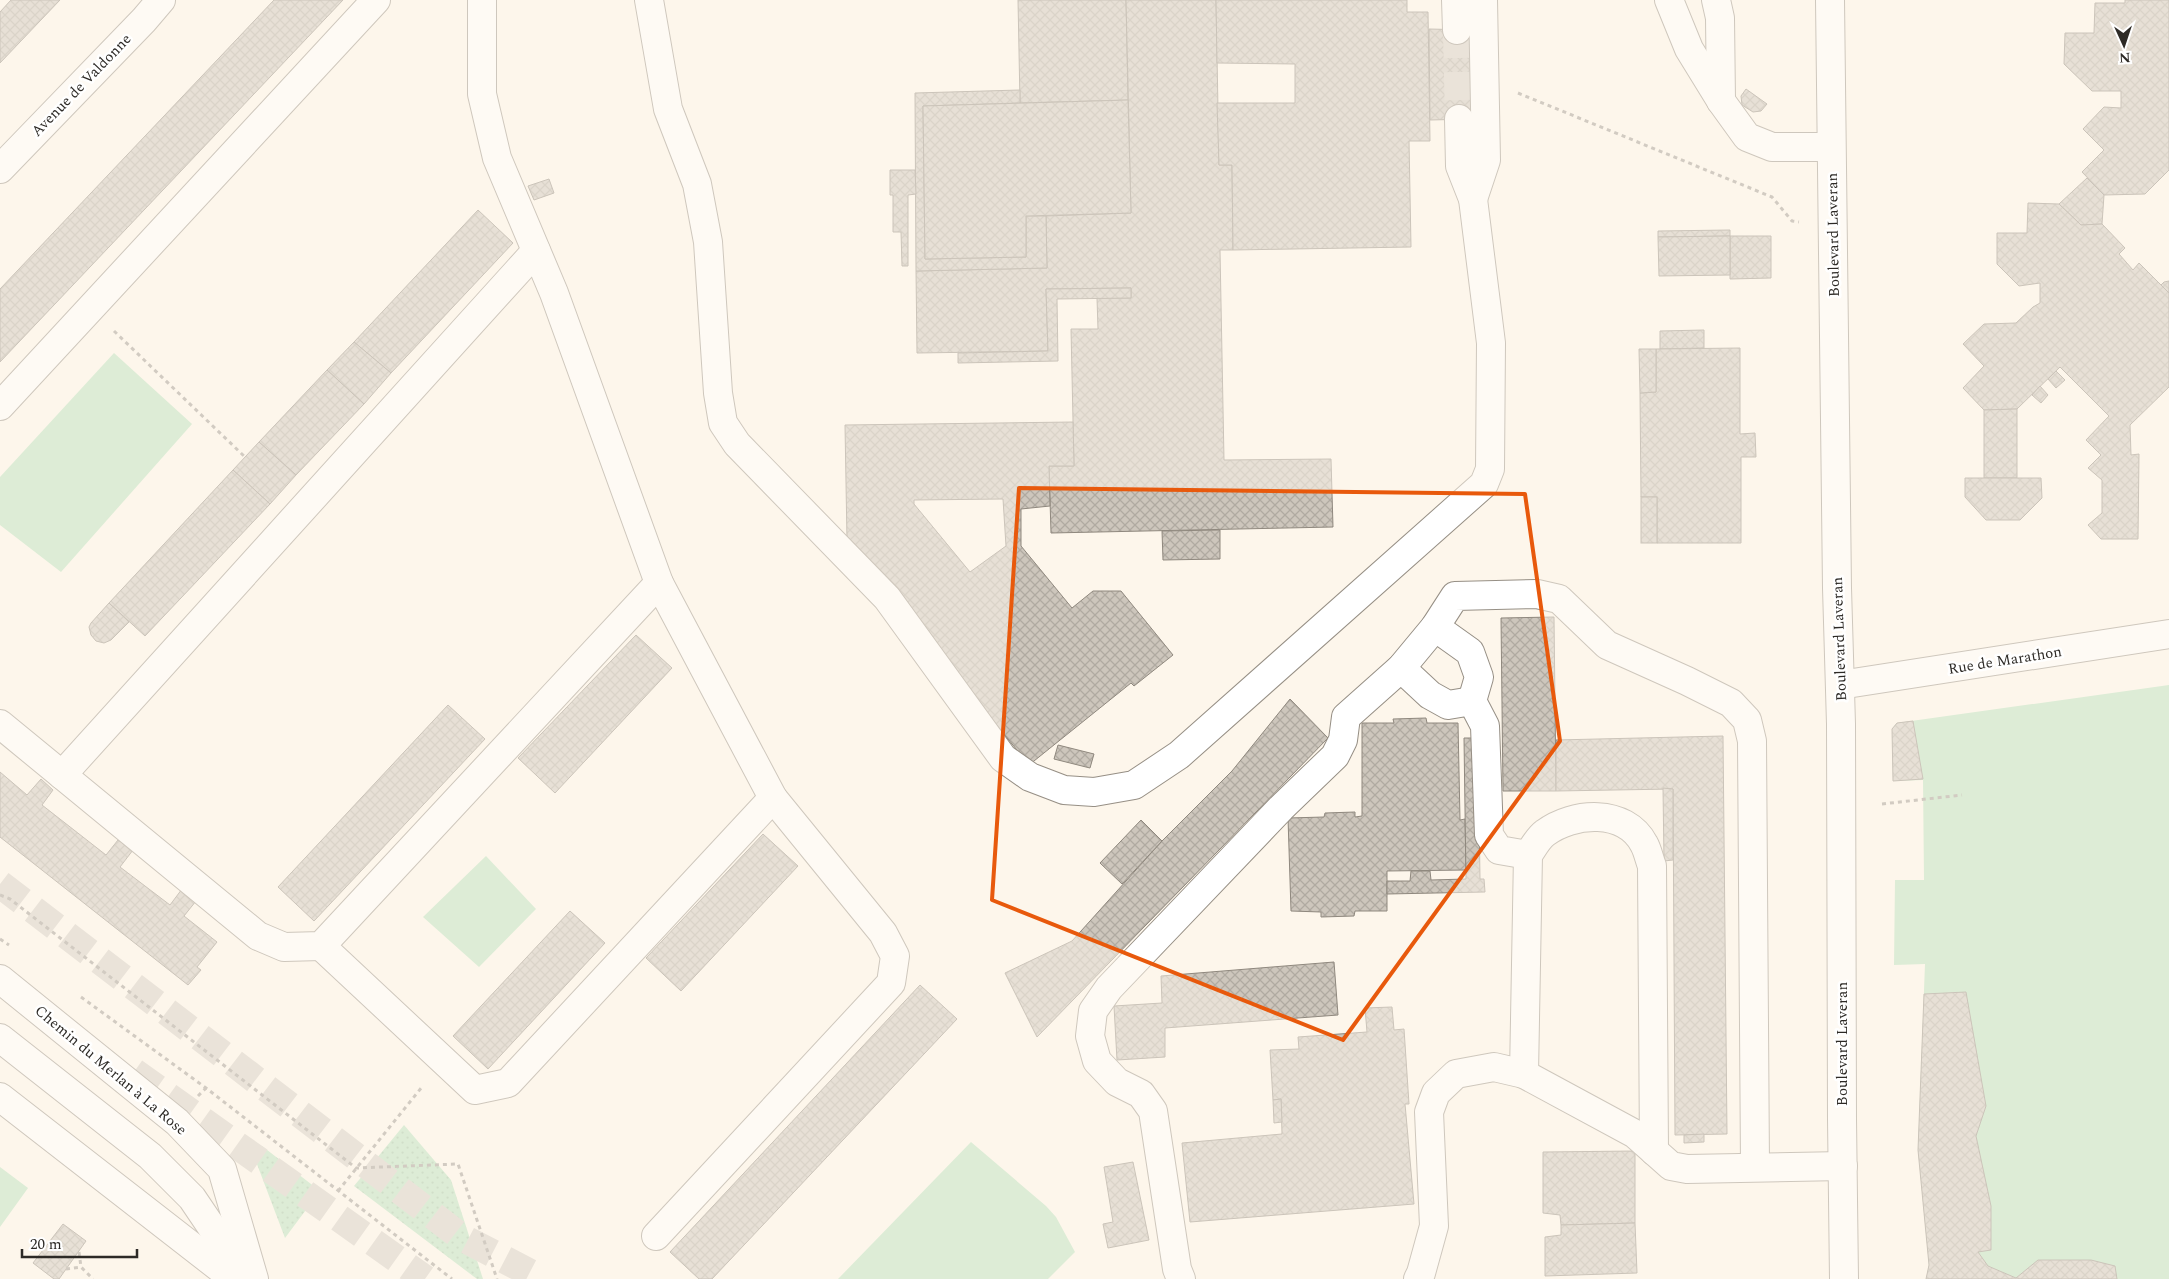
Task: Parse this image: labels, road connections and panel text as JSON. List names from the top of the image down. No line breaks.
{"streets":{"street":["Avenue de Valdonne","Boulevard Laveran","Rue de Marathon","Chemin du Merlan à La Rose"]},"crossings":[["Boulevard Laveran","Rue de Marathon"]],"scale_bar":"20 m","north":"bottom"}
